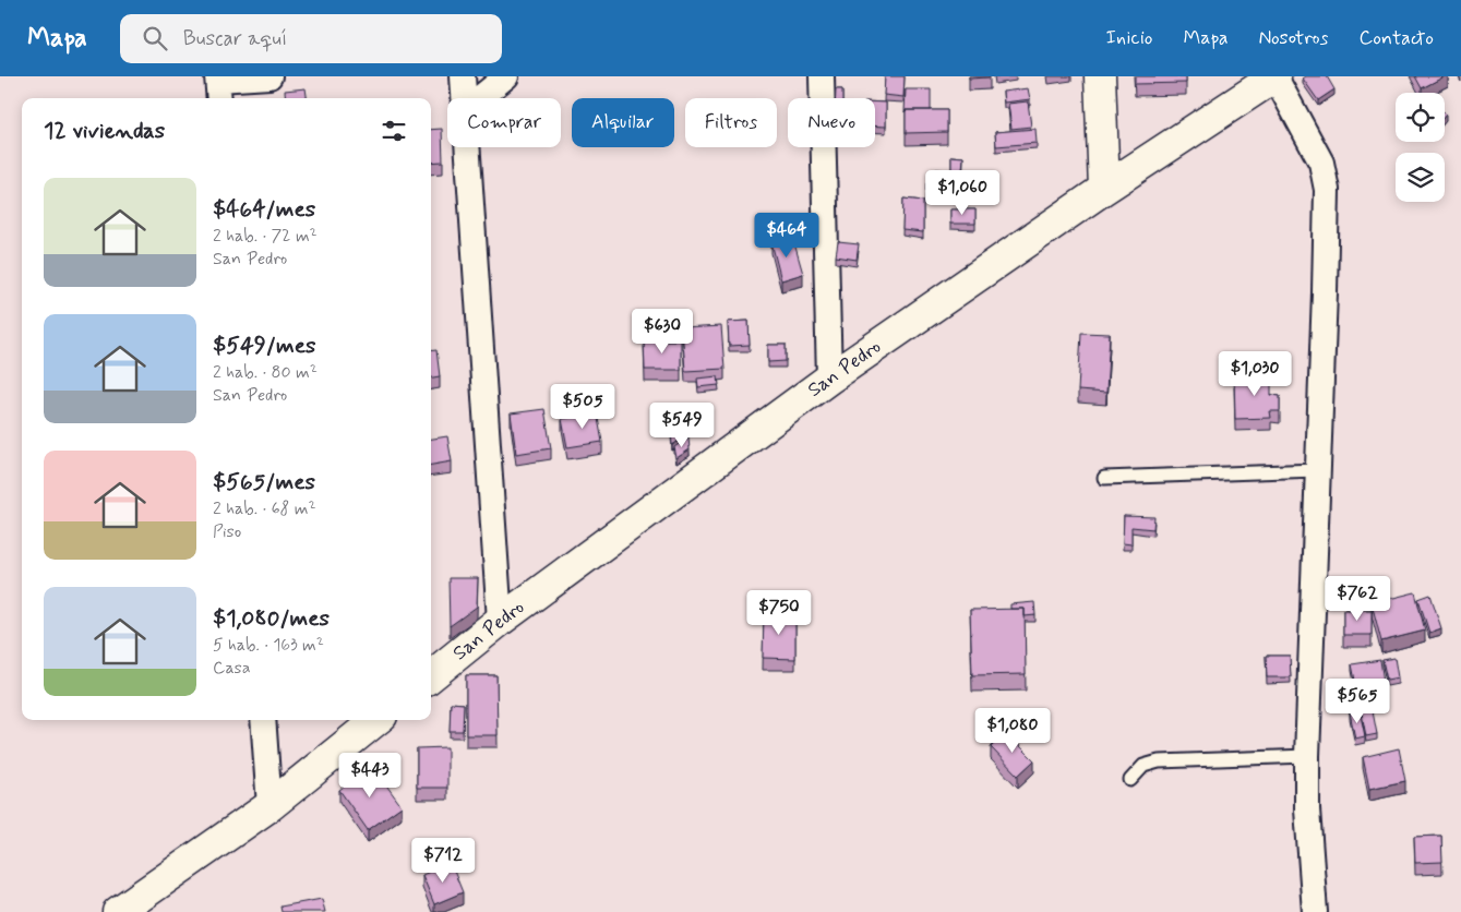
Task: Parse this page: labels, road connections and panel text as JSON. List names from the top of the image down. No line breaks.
{"streets":{"street":["San Pedro"]},"page":{"header":"Mapa","search":"Buscar aquí","nav":["Inicio","Mapa","Nosotros","Contacto"],"chip":["Comprar","Alquilar","Filtros","Nuevo"],"heading":"12 viviendas","list":[{"name":"$464/mes","note":"2 hab. · 72 m² · San Pedro"},{"name":"$549/mes","note":"2 hab. · 80 m² · San Pedro"},{"name":"$565/mes","note":"2 hab. · 68 m² · Piso"},{"name":"$1,080/mes","note":"5 hab. · 163 m² · Casa"}],"price":["$1,060","$464","$630","$1,030","$505","$549","$762","$750","$565","$1,080","$443","$712"]}}
